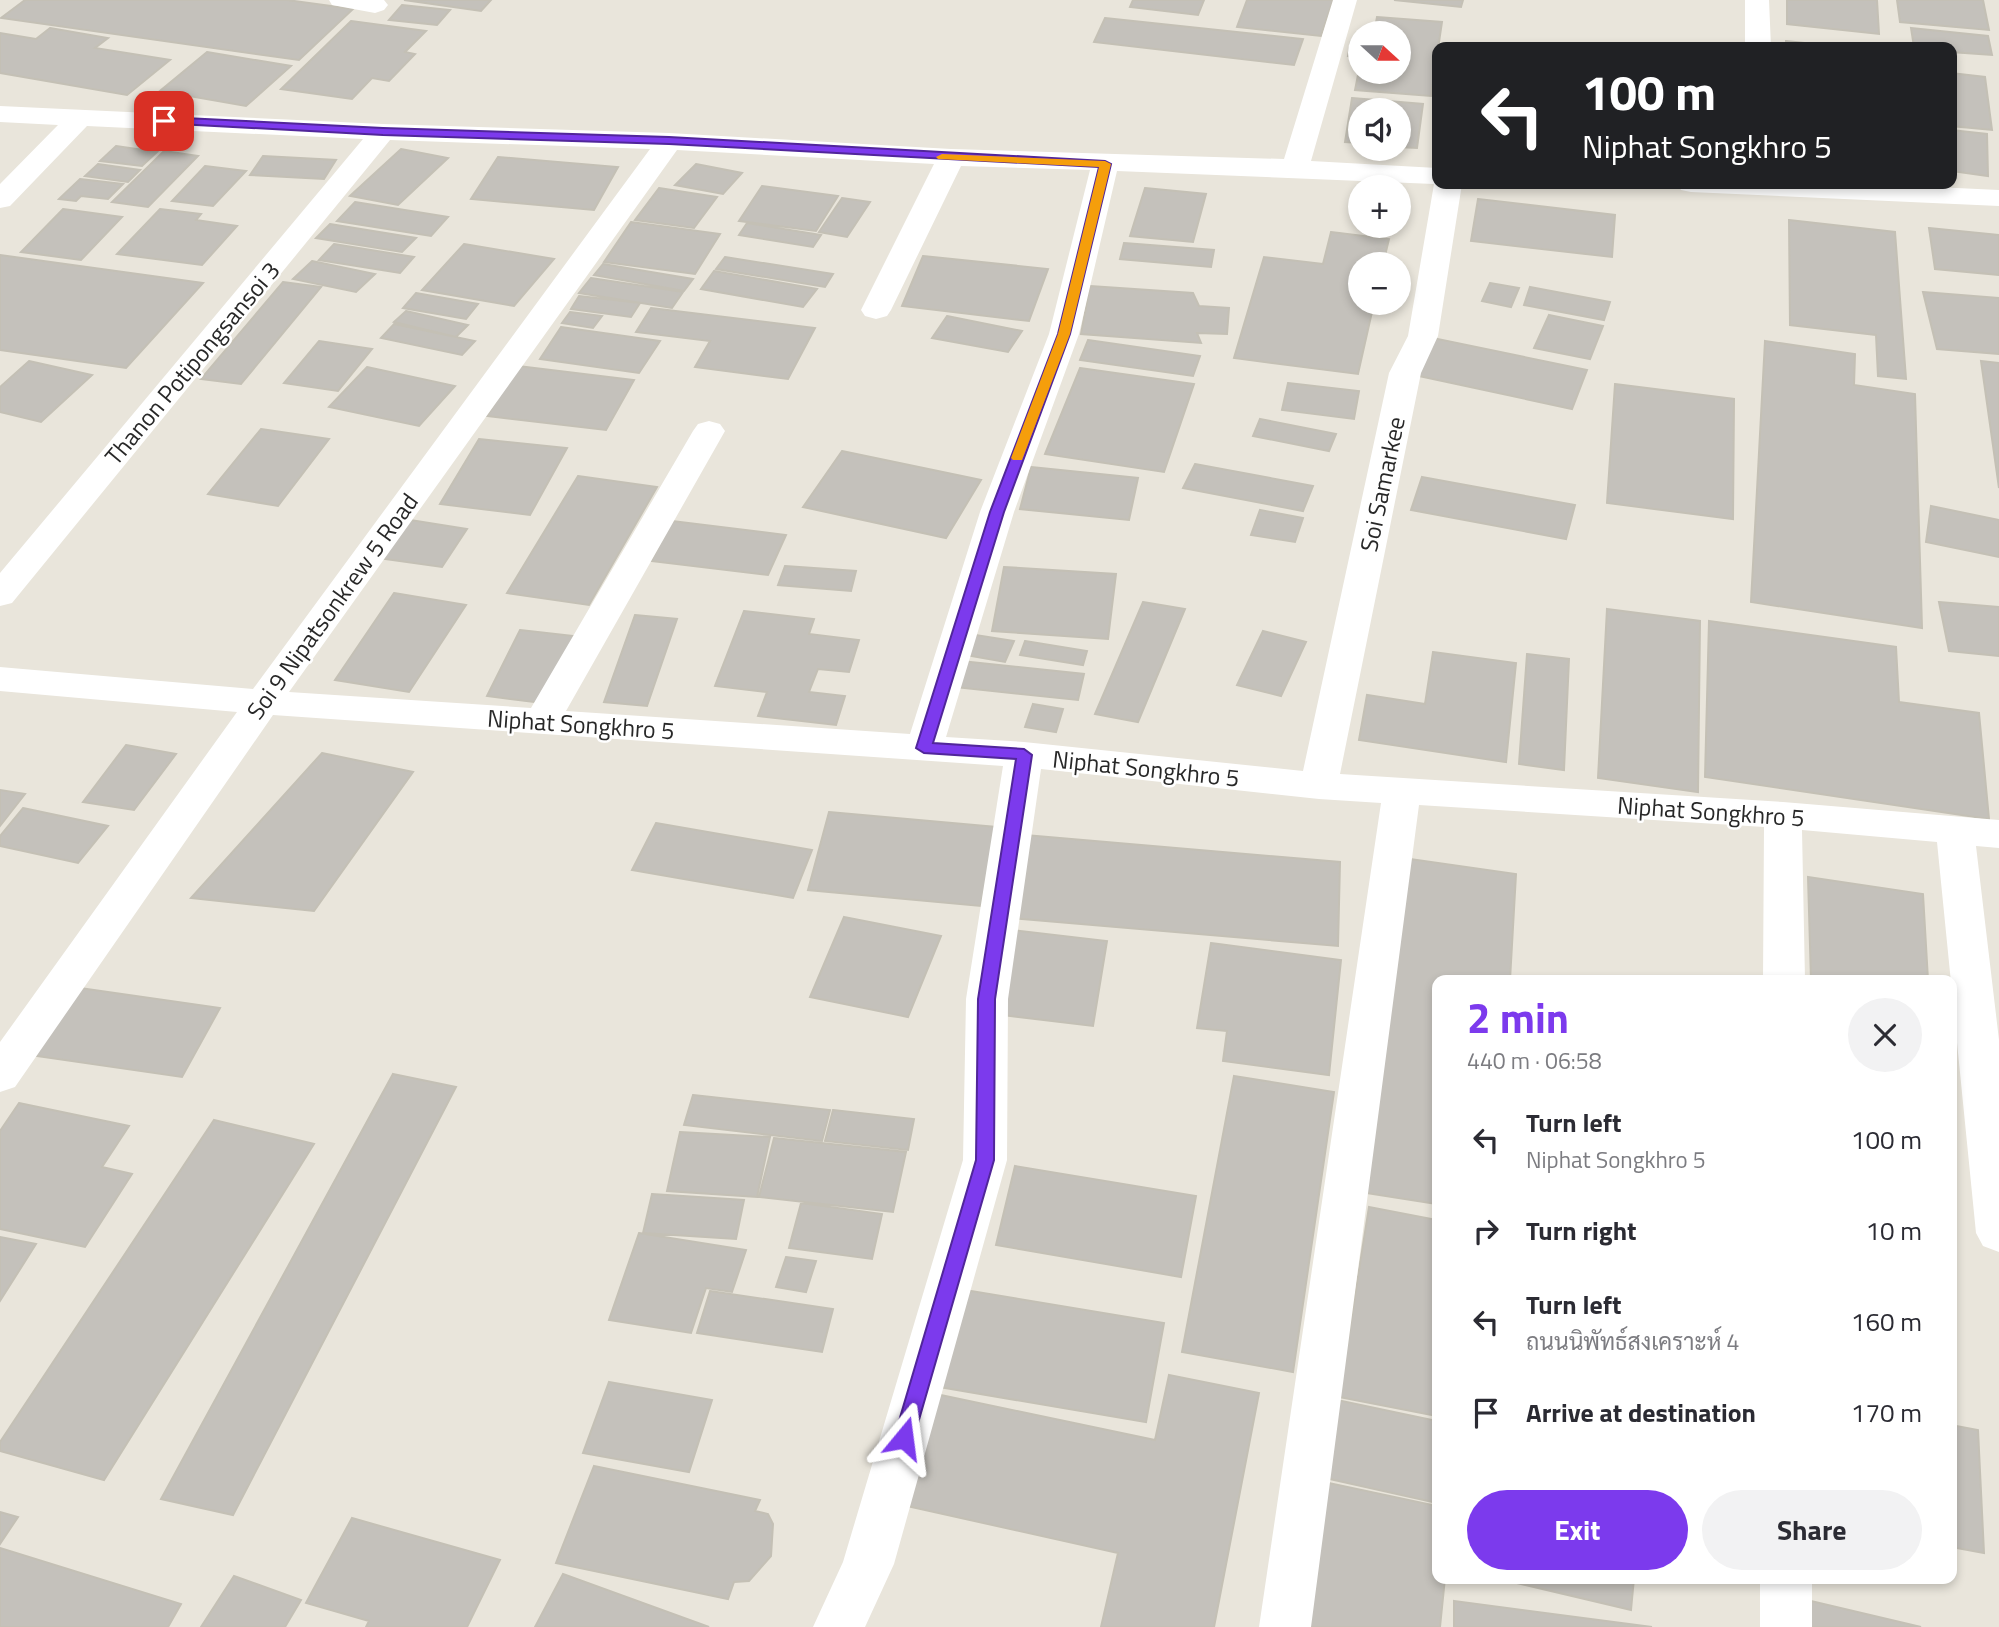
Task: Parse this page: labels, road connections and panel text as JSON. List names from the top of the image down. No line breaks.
{"streets":{"street":["Thanon Potipongsansoi 3","Soi Samarkee","Soi 9 Nipatsonkrew 5 Road","Niphat Songkhro 5"]},"crossings":[["Soi Samarkee","Niphat Songkhro 5"],["Soi 9 Nipatsonkrew 5 Road","Niphat Songkhro 5"]],"north":"right","page":{"map_buttons":["+","−"],"turn":["100 m","Niphat Songkhro 5"],"heading":["2 min","440 m · 06:58"],"list":[{"name":"Turn left","note":"Niphat Songkhro 5","value":"100 m"},{"name":"Turn right","value":"10 m"},{"name":"Turn left","note":"ถนนนิพัทธ์สงเคราะห์ 4","value":"160 m"},{"name":"Arrive at destination","value":"170 m"}],"buttons":["Exit","Share"]}}
